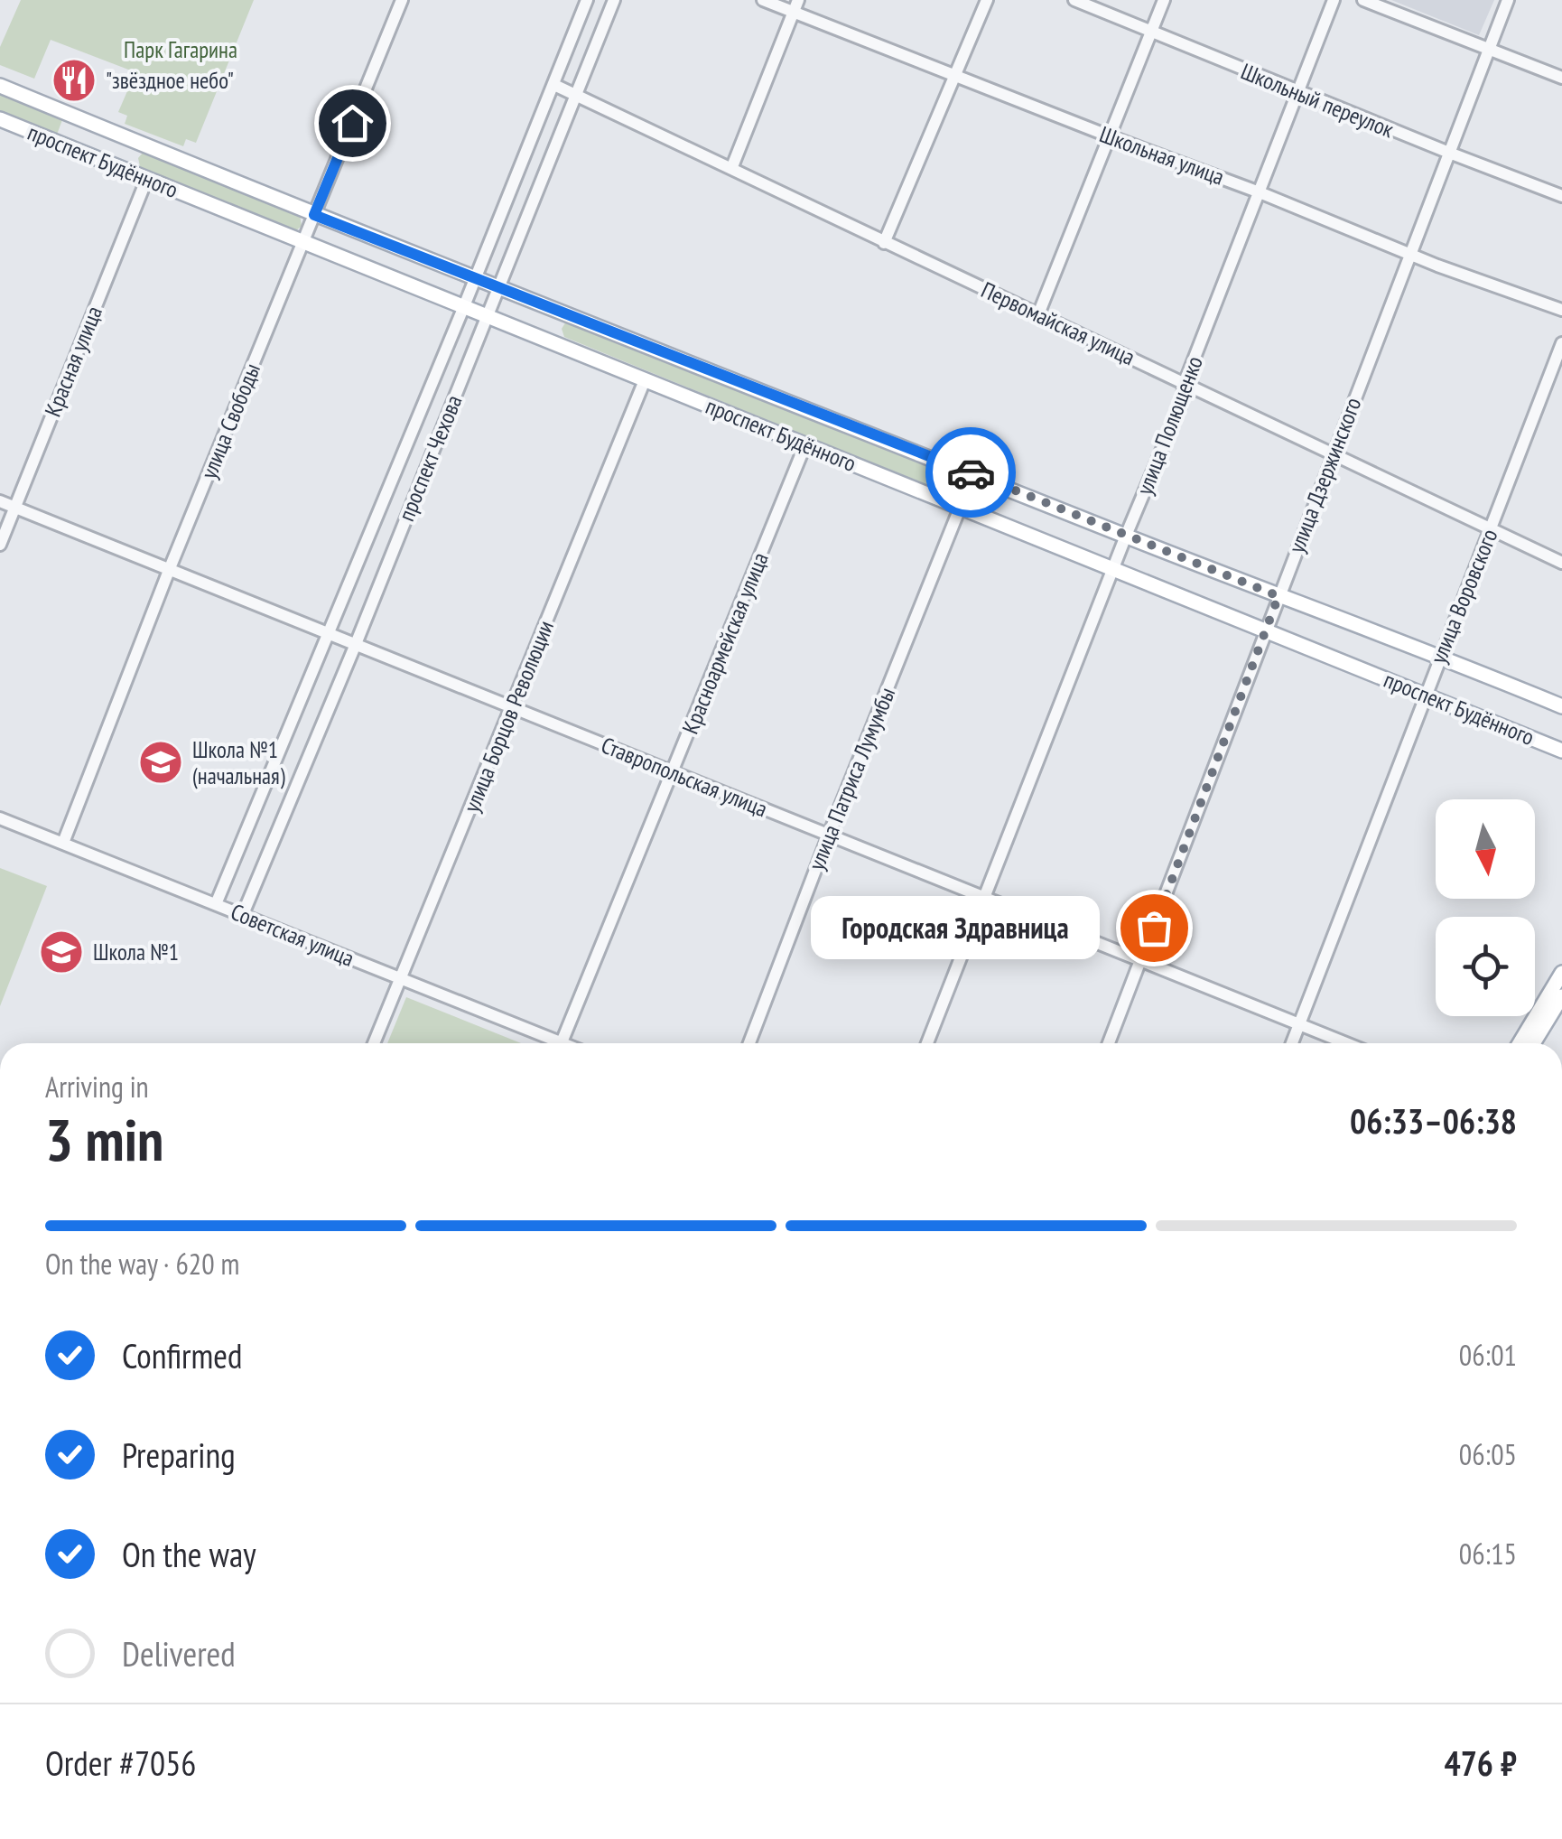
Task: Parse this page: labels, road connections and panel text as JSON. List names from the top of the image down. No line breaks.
{"streets":{"main road":["проспект Будённого"],"street":["Школьный переулок","Школьная улица","Первомайская улица","Красная улица","улица Свободы","улица Полющенко","проспект Чехова","улица Дзержинского","улица Воровского","Красноармейская улица","улица Борцов Революции","Ставропольская улица","улица Патриса Лумумбы","Советская улица"]},"crossings":[["Школьный переулок","улица Полющенко"],["Школьный переулок","улица Дзержинского"],["Школьная улица","улица Полющенко"],["Школьная улица","улица Дзержинского"],["проспект Будённого","Красная улица"],["проспект Будённого","улица Свободы"],["проспект Будённого","улица Полющенко"],["проспект Будённого","проспект Чехова"],["проспект Будённого","улица Дзержинского"],["проспект Будённого","улица Воровского"],["проспект Будённого","Красноармейская улица"],["проспект Будённого","улица Борцов Революции"],["проспект Будённого","улица Патриса Лумумбы"],["Первомайская улица","улица Полющенко"],["Первомайская улица","проспект Чехова"],["Первомайская улица","улица Дзержинского"],["Первомайская улица","улица Воровского"],["Красная улица","Ставропольская улица"],["улица Свободы","Ставропольская улица"],["улица Свободы","Советская улица"],["улица Полющенко","Ставропольская улица"],["проспект Чехова","Ставропольская улица"],["проспект Чехова","Советская улица"],["улица Дзержинского","Ставропольская улица"],["улица Воровского","Ставропольская улица"],["Красноармейская улица","Ставропольская улица"],["Красноармейская улица","Советская улица"],["улица Борцов Революции","Ставропольская улица"],["улица Борцов Революции","Советская улица"],["Ставропольская улица","улица Патриса Лумумбы"]],"parks":["Парк Гагарина"],"places":{"restaurant":["\"звёздное небо\""],"school or university":["Школа №1 (начальная)","Школа №1"],"other":["Городская Здравница"]},"north":"bottom","page":{"bubble":"Городская Здравница","heading":["3 min","Arriving in","06:33–06:38"],"panel":["Order #7056","476 ₽"],"bar":"On the way · 620 m","list":[["Confirmed","06:01"],["Preparing","06:05"],["On the way","06:15"],"Delivered"]}}
